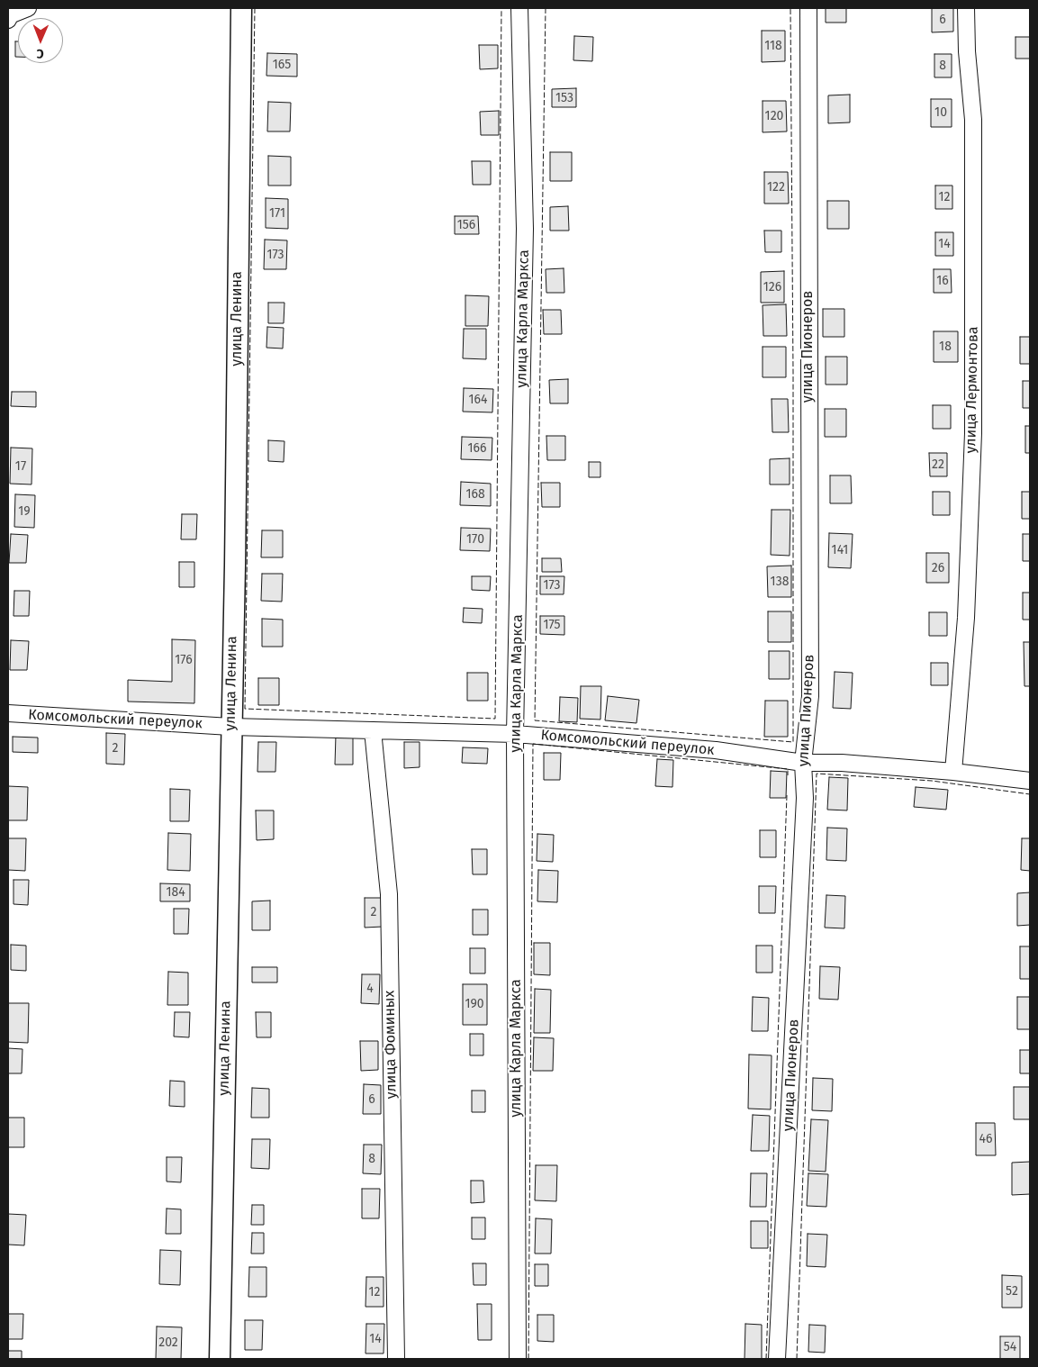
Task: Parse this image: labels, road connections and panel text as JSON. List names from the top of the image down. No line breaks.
{"streets":{"main road":["улица Ленина"],"street":["улица Карла Маркса","улица Пионеров","улица Лермонтова","Комсомольский переулок","улица Фоминых"]},"crossings":[["улица Ленина","Комсомольский переулок"],["улица Карла Маркса","Комсомольский переулок"],["улица Пионеров","Комсомольский переулок"],["улица Лермонтова","Комсомольский переулок"],["Комсомольский переулок","улица Фоминых"]],"house_numbers":["6","118","165","8","153","10","120","122","12","171","156","14","173","16","126","18","164","166","22","17","168","19","170","141","26","138","173","175","176","2","184","2","4","190","6","46","8","52","12","14","202","54"],"north":"bottom"}
